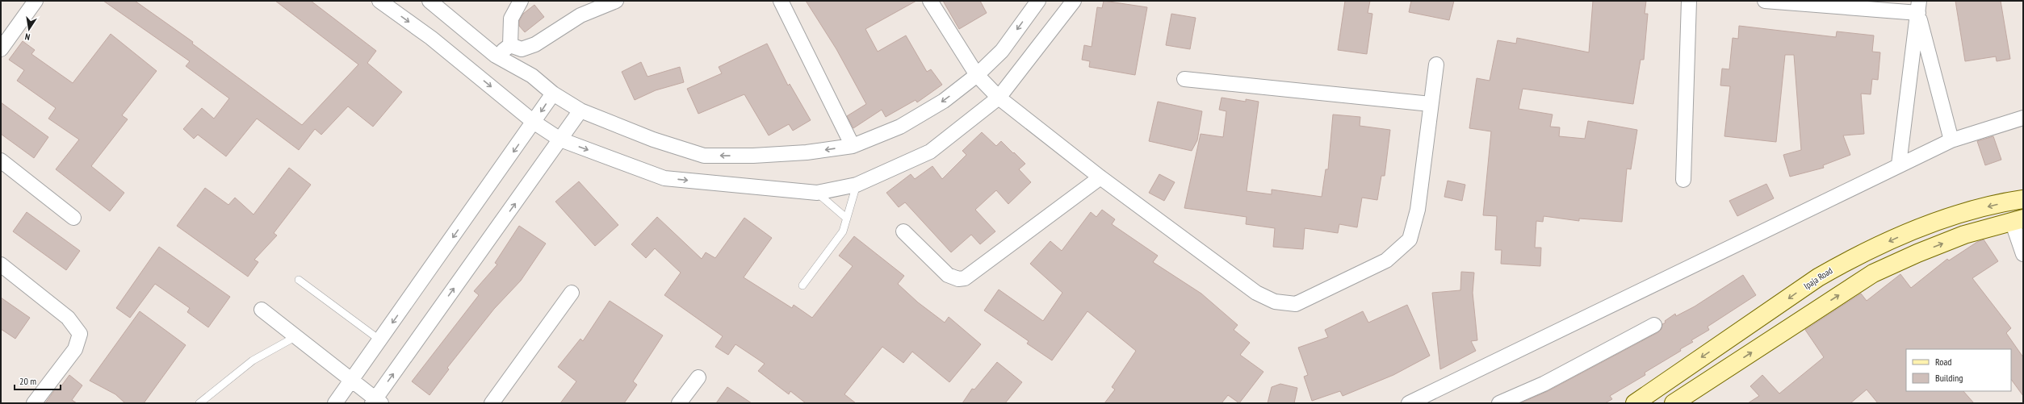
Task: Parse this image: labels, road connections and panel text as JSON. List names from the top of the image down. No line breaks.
{"streets":{"main road":["Ipaja Road"]},"legend":["Road","Building"],"scale_bar":"20 m","north":"bottom"}
